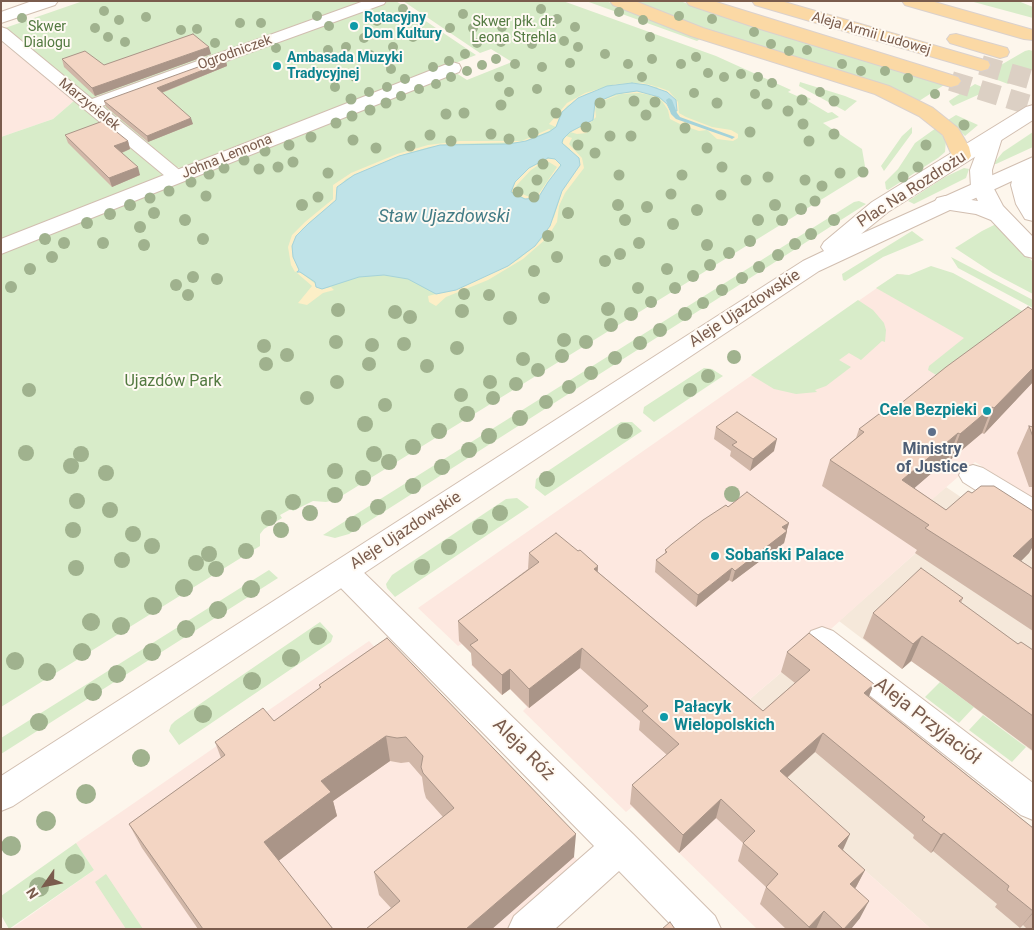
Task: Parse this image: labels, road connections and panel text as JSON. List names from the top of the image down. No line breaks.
{"streets":{"main road":["Aleja Armii Ludowej"],"street":["Ogrodniczek","Marzycielek","Johna Lennona","Plac Na Rozdrożu","Aleje Ujazdowskie","Aleja Przyjaciół","Aleja Róż"]},"crossings":[["Ogrodniczek","Marzycielek"],["Marzycielek","Johna Lennona"],["Plac Na Rozdrożu","Aleje Ujazdowskie"],["Aleje Ujazdowskie","Aleja Róż"]],"water":["Staw Ujazdowski"],"parks":["Skwer płk. dr. Leona Strehla","Skwer Dialogu","Ujazdów Park"],"places":["Rotacyjny Dom Kultury","Ambasada Muzyki Tradycyjnej","Cele Bezpieki","Ministry of Justice","Sobański Palace","Pałacyk Wielopolskich"],"north":"bottom left"}
